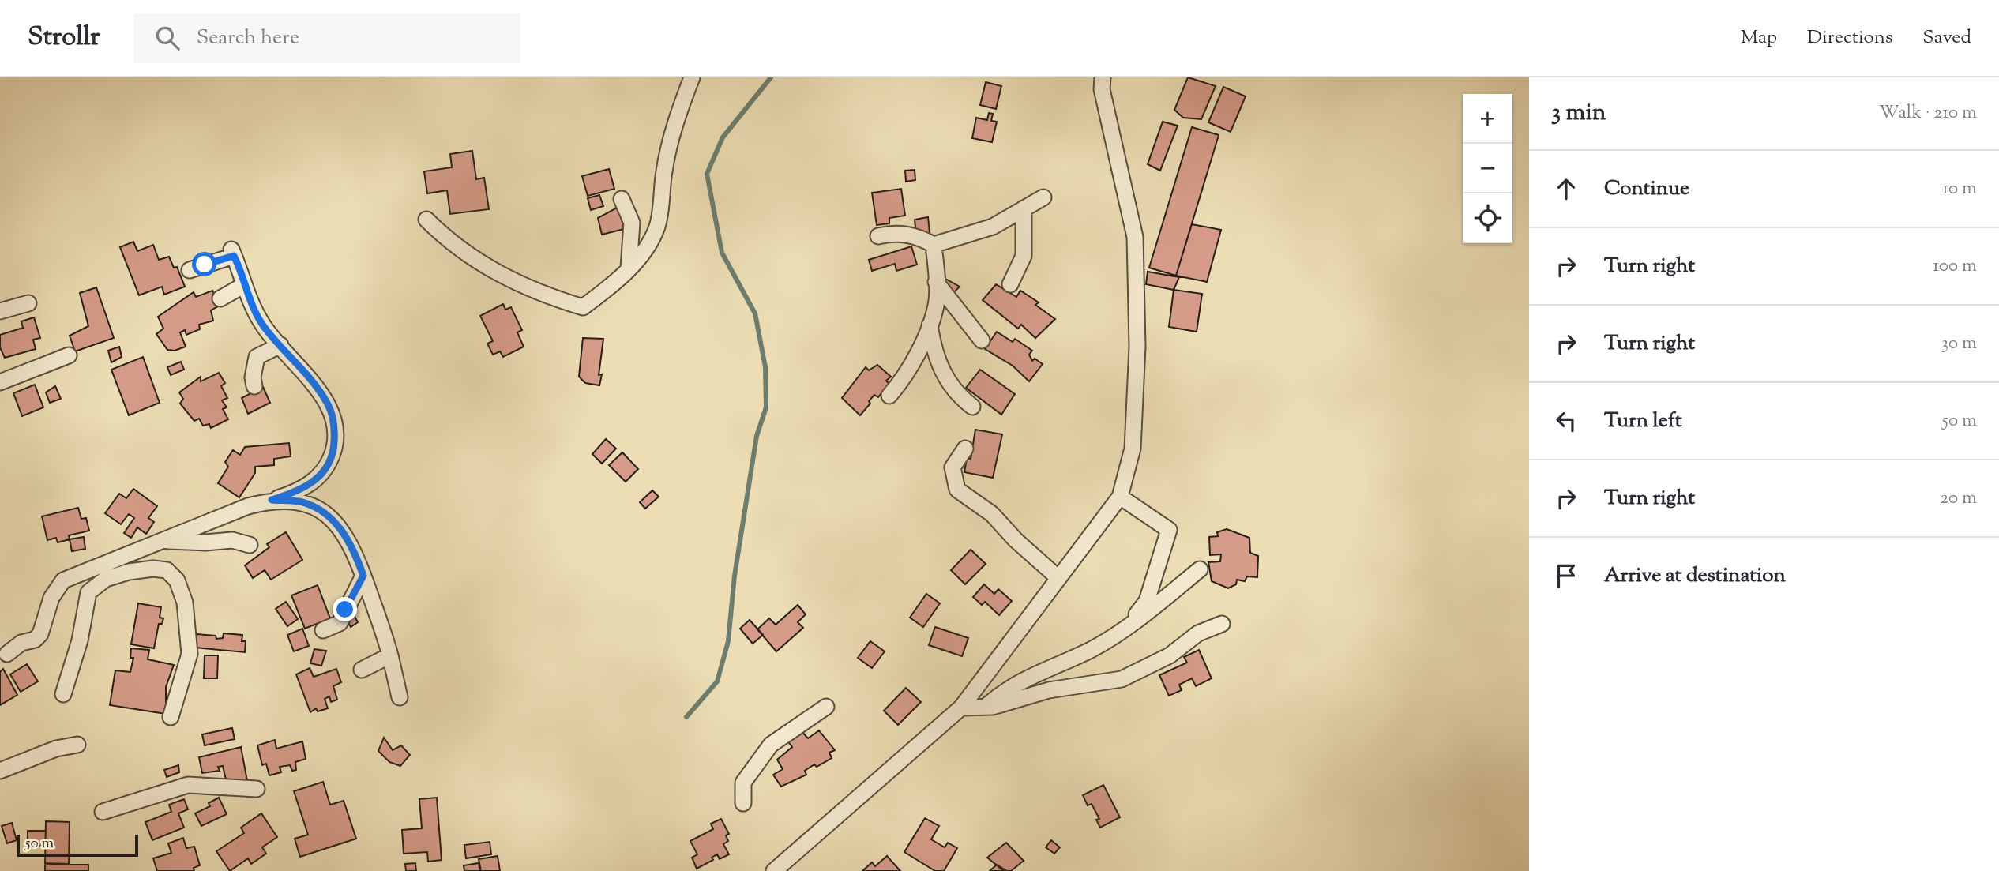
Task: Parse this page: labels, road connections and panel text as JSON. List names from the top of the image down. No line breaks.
{"scale_bar":"50 m","page":{"header":"Strollr","search":"Search here","nav":["Map","Directions","Saved"],"heading":["3 min","Walk · 210 m"],"map_buttons":["+","−"],"list":[["Continue","10 m"],["Turn right","100 m"],["Turn right","30 m"],["Turn left","50 m"],["Turn right","20 m"],"Arrive at destination"],"scale":"50 m"}}
